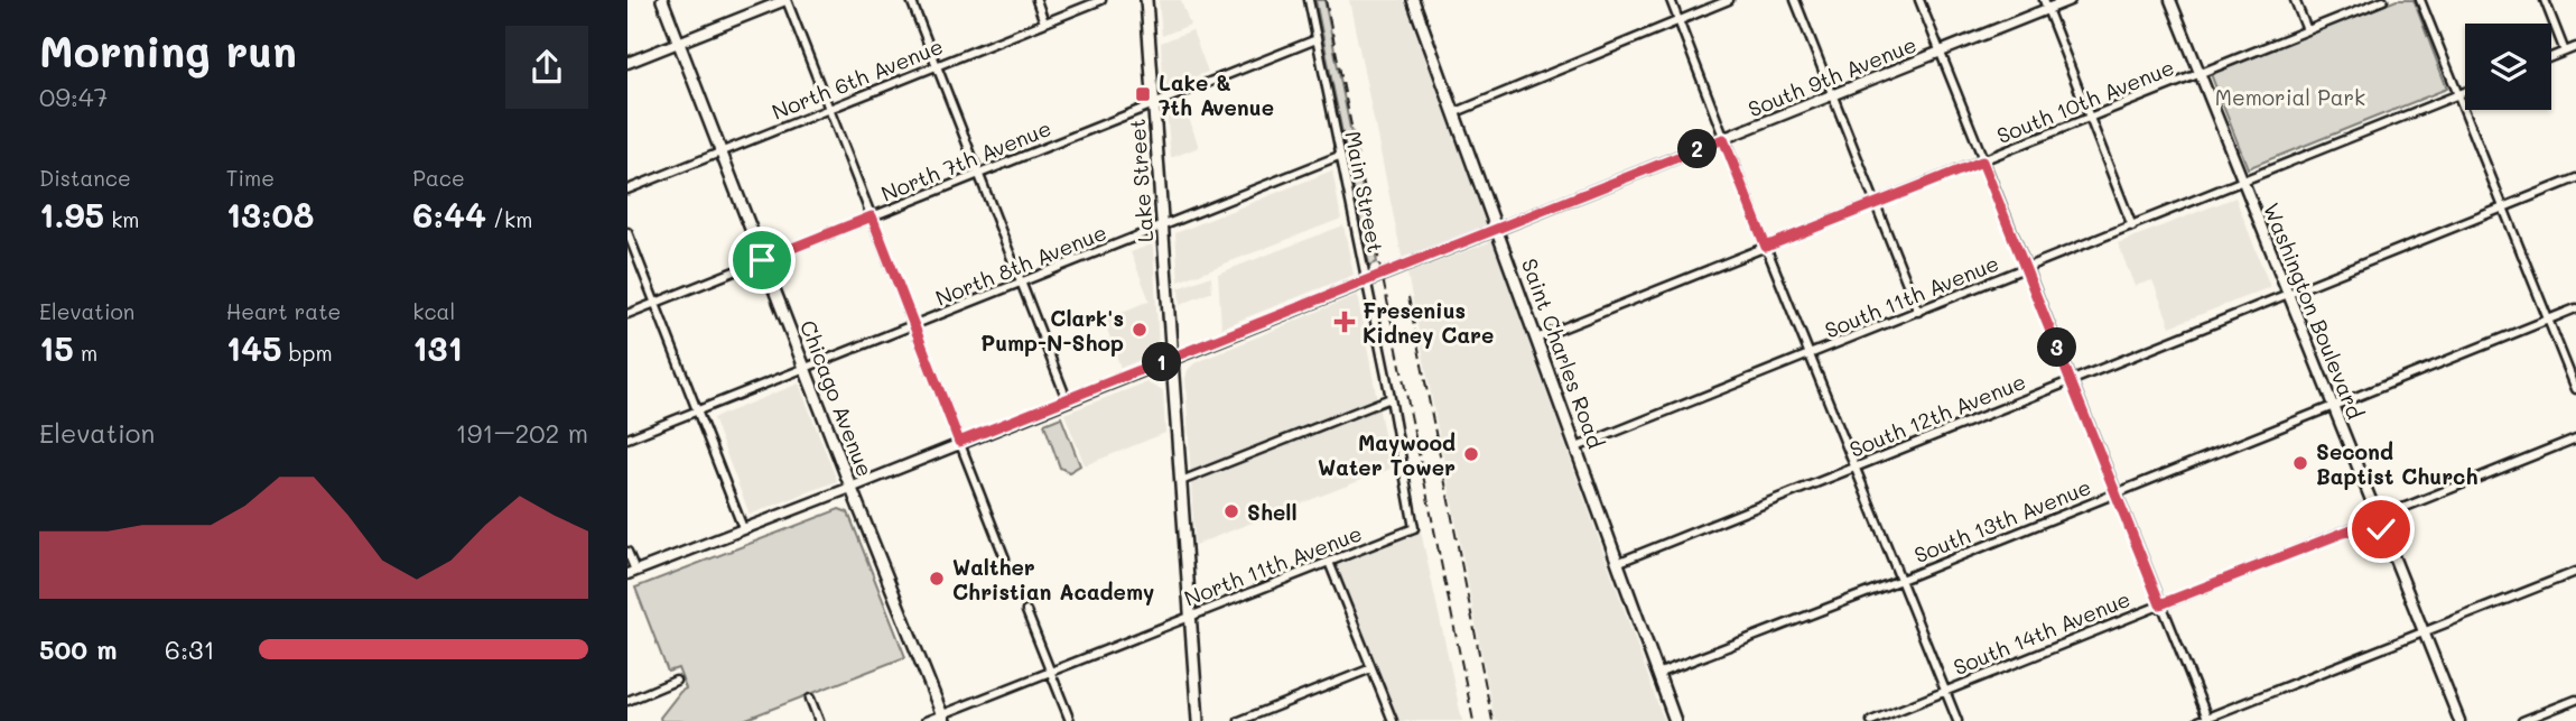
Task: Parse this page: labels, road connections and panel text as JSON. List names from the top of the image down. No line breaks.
{"streets":{"main road":["Lake Street","Saint Charles Road","Chicago Avenue"],"street":["South 9th Avenue","North 6th Avenue","South 10th Avenue","North 7th Avenue","Main Street","North 8th Avenue","South 11th Avenue","Washington Boulevard","South 12th Avenue","South 13th Avenue","North 11th Avenue","South 14th Avenue"]},"crossings":[["South 9th Avenue","Lake Street"],["South 9th Avenue","Main Street"],["South 9th Avenue","Saint Charles Road"],["South 9th Avenue","Chicago Avenue"],["North 6th Avenue","Chicago Avenue"],["South 10th Avenue","Washington Boulevard"],["South 10th Avenue","Saint Charles Road"],["North 7th Avenue","Lake Street"],["North 7th Avenue","Main Street"],["North 7th Avenue","Chicago Avenue"],["Lake Street","North 8th Avenue"],["Lake Street","North 11th Avenue"],["Main Street","North 8th Avenue"],["Main Street","North 11th Avenue"],["North 8th Avenue","Chicago Avenue"],["South 11th Avenue","Washington Boulevard"],["South 11th Avenue","Saint Charles Road"],["Washington Boulevard","South 12th Avenue"],["Washington Boulevard","South 13th Avenue"],["Washington Boulevard","South 14th Avenue"],["Saint Charles Road","South 12th Avenue"],["Saint Charles Road","South 13th Avenue"],["Chicago Avenue","North 11th Avenue"]],"parks":["Memorial Park"],"places":{"transit":["Lake & 7th Avenue"],"health":["Fresenius Kidney Care"],"other":["Clark's Pump-N-Shop","Maywood Water Tower","Second Baptist Church","Shell","Walther Christian Academy"]},"page":{"heading":["Morning run","09:47"],"pins":["2","3","1"],"stats":[["Distance","1.95 km"],["Time","13:08"],["Pace","6:44 /km"],["Elevation","15 m"],["Heart rate","145 bpm"],["kcal","131"]],"chart":["Elevation","191–202 m"],"list":[{"name":"500 m","note":"6:31"}]}}
